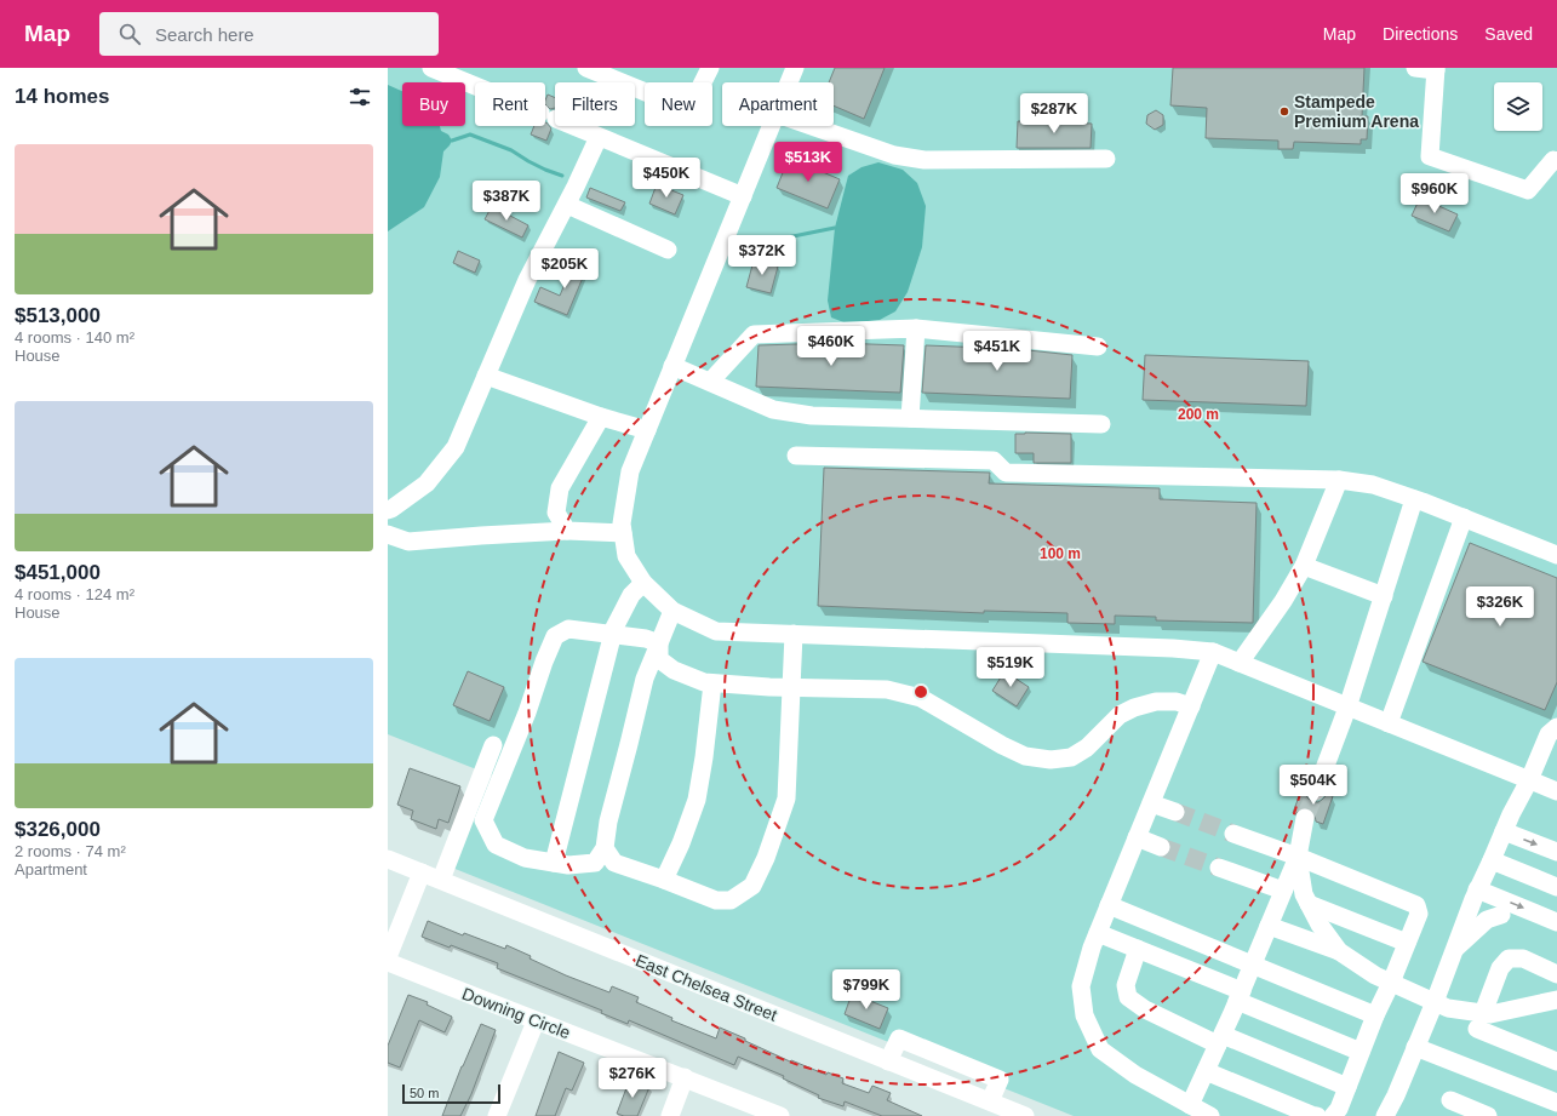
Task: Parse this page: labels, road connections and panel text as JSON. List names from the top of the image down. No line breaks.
{"streets":{"street":["East Chelsea Street","Downing Circle"]},"places":["Stampede Premium Arena"],"scale_bar":"50 m","page":{"header":"Map","search":"Search here","nav":["Map","Directions","Saved"],"heading":"14 homes","chip":["Buy","Rent","Filters","New","Apartment"],"price":["$287K","$513K","$450K","$960K","$387K","$372K","$205K","$460K","$451K","$326K","$519K","$504K","$799K","$276K"],"list":[{"name":"$513,000","note":"4 rooms · 140 m² · House"},{"name":"$451,000","note":"4 rooms · 124 m² · House"},{"name":"$326,000","note":"2 rooms · 74 m² · Apartment"}],"scale":"50 m"},"rings":["200 m","100 m"]}
